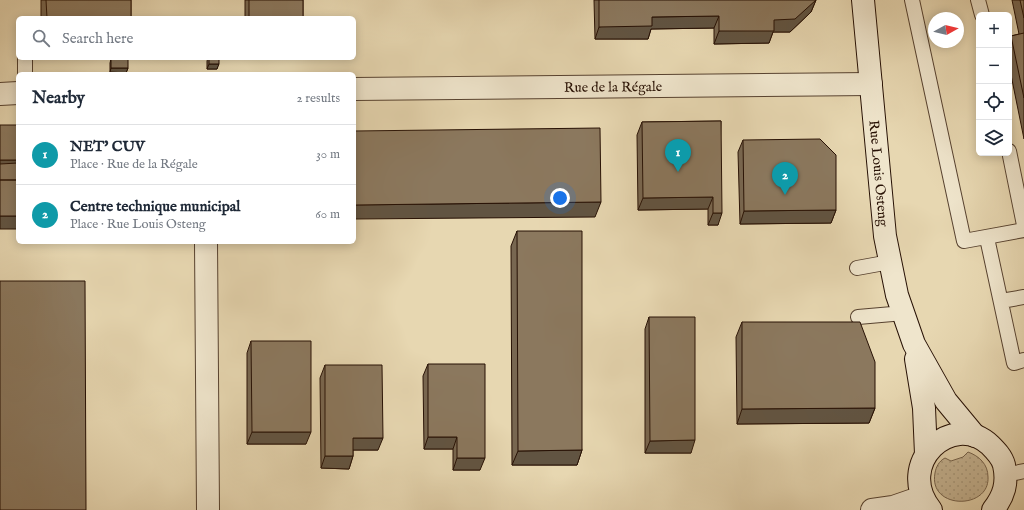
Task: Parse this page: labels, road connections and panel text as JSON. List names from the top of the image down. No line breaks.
{"streets":{"street":["Rue de la Régale","Rue Louis Osteng"]},"crossings":[["Rue de la Régale","Rue Louis Osteng"]],"north":"right","page":{"map_buttons":["+","−"],"search":"Search here","heading":["Nearby","2 results"],"list":[{"mark":"1","name":"NET' CUV","note":"Place · Rue de la Régale","value":"30 m"},{"mark":"2","name":"Centre technique municipal","note":"Place · Rue Louis Osteng","value":"60 m"}],"pins":["1","2"]}}
